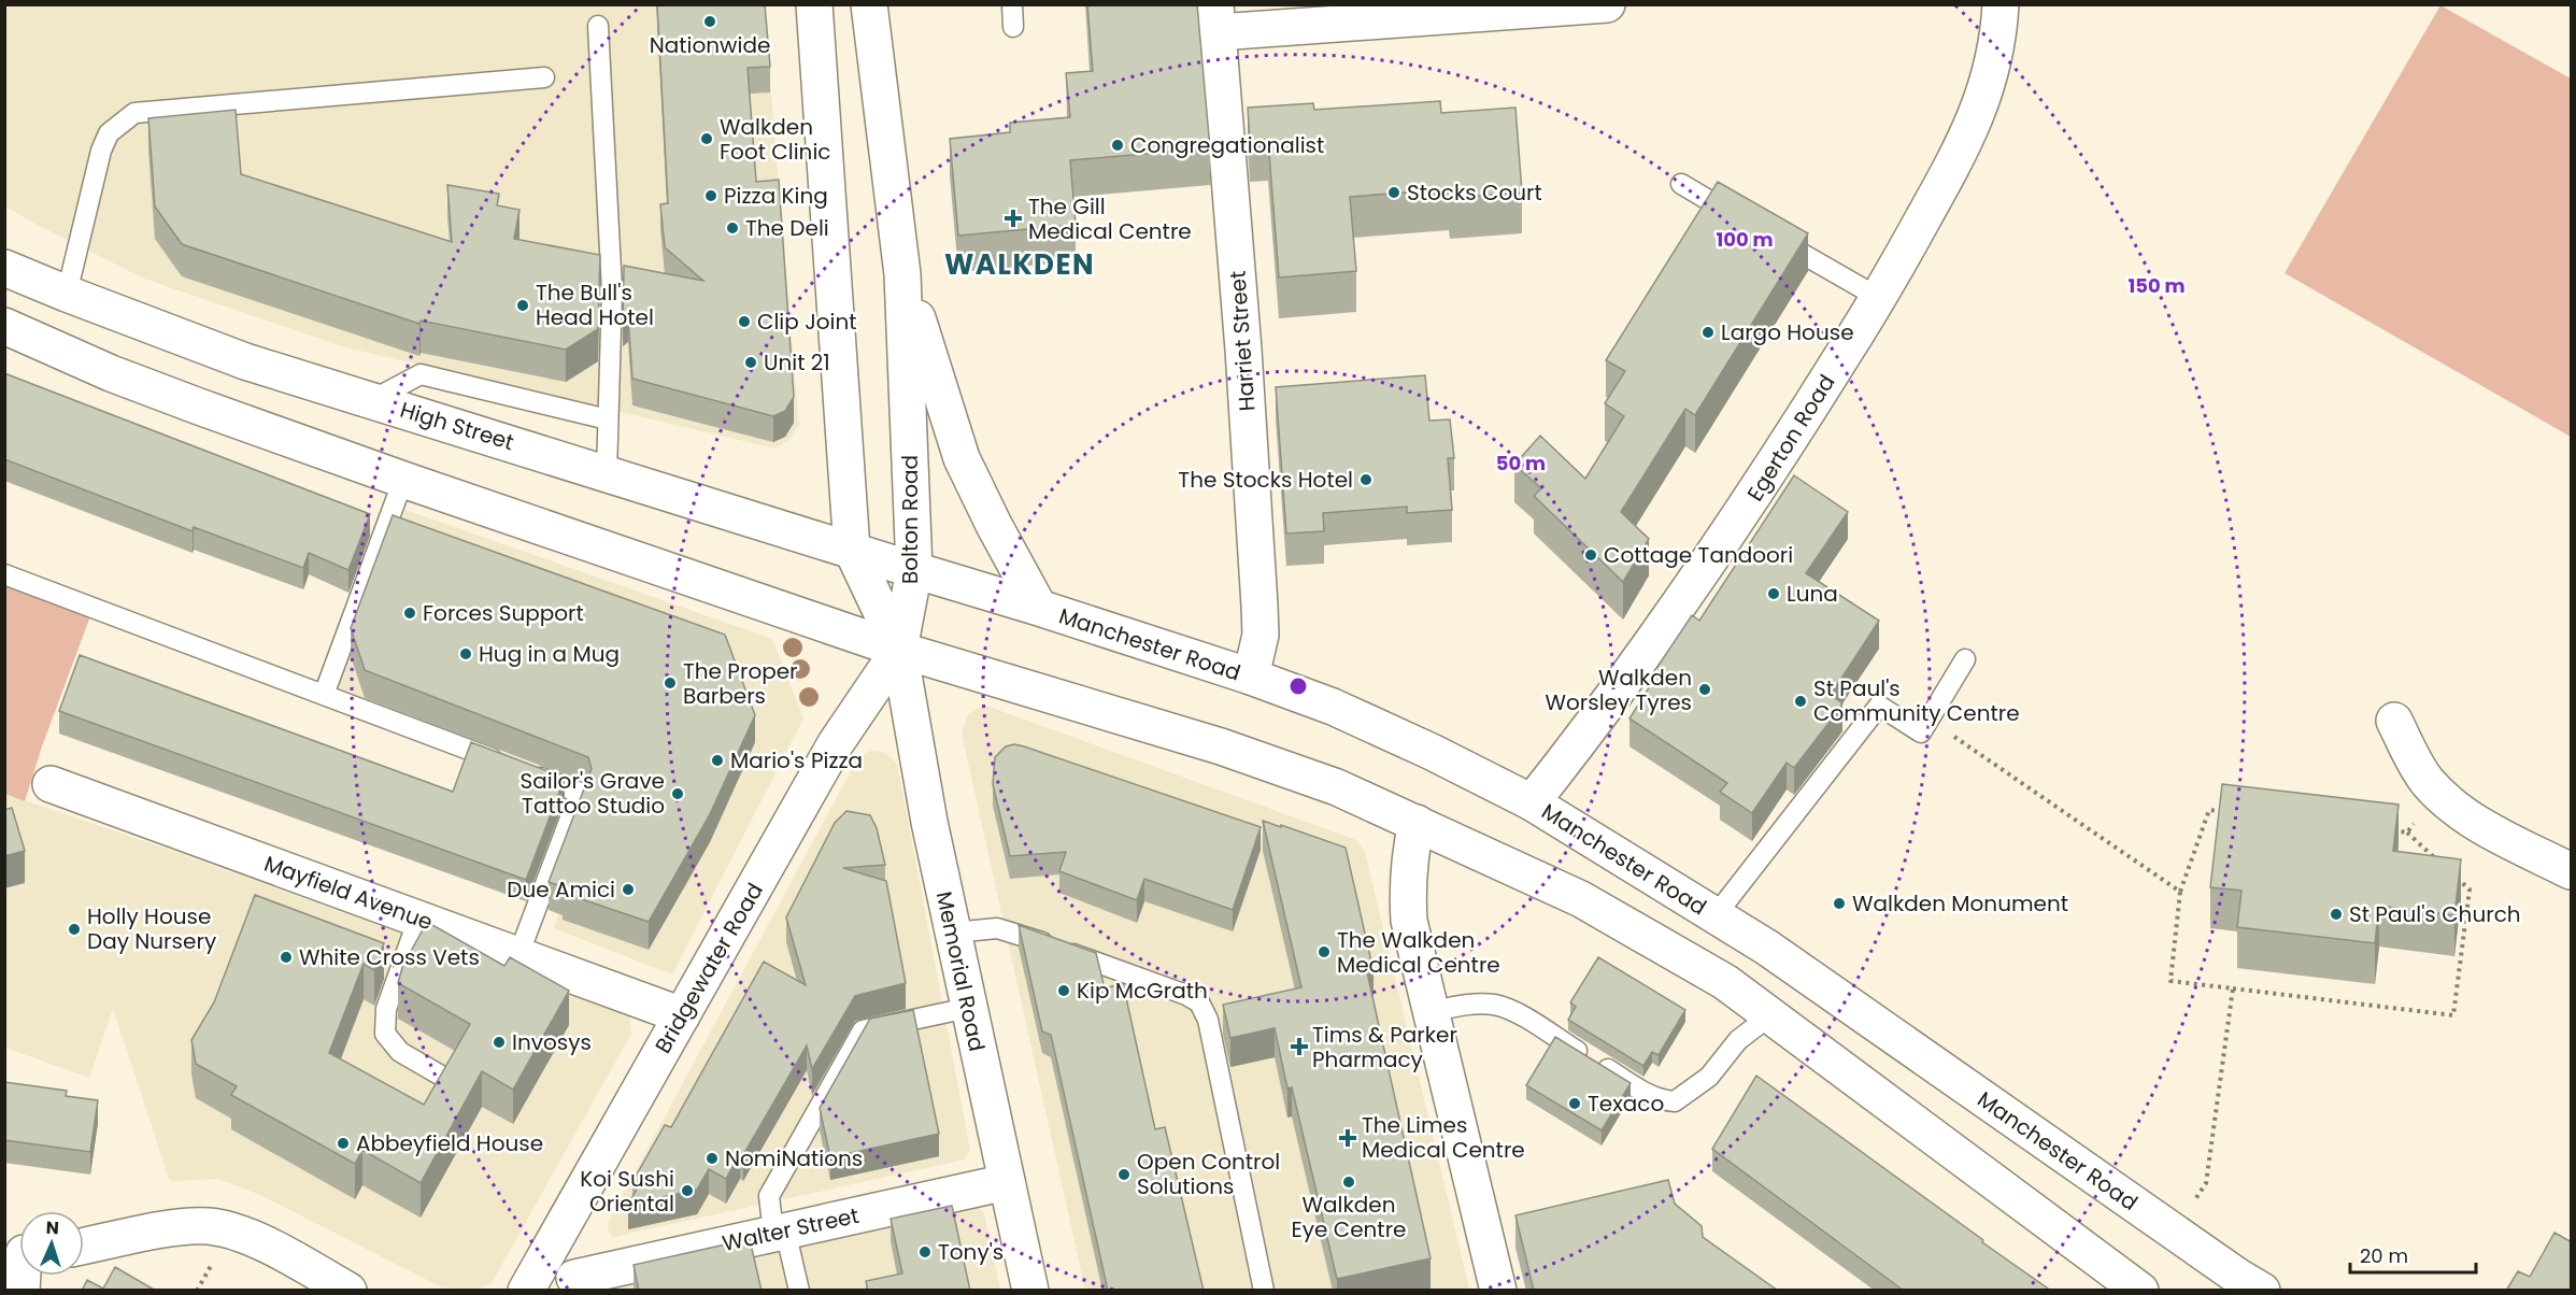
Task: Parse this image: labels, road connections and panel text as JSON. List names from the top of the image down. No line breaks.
{"streets":{"main road":["Harriet Street","High Street","Egerton Road","Bolton Road","Manchester Road","Mayfield Avenue","Bridgewater Road","Memorial Road","Walter Street"]},"crossings":[["Harriet Street","Manchester Road"],["High Street","Bolton Road"],["High Street","Manchester Road"],["Egerton Road","Manchester Road"],["Bolton Road","Manchester Road"],["Bolton Road","Bridgewater Road"],["Bolton Road","Memorial Road"],["Mayfield Avenue","Bridgewater Road"],["Bridgewater Road","Memorial Road"],["Memorial Road","Walter Street"]],"districts":["WALKDEN"],"places":{"other":["Nationwide","Walkden Foot Clinic","Congregationalist","Stocks Court","Pizza King","The Deli","The Bull's Head Hotel","Clip Joint","Largo House","Unit 21","The Stocks Hotel","Cottage Tandoori","Luna","Forces Support","Hug in a Mug","The Proper Barbers","Walkden Worsley Tyres","St Paul's Community Centre","Mario's Pizza","Sailor's Grave Tattoo Studio","Due Amici","Walkden Monument","St Paul's Church","Holly House Day Nursery","The Walkden Medical Centre","White Cross Vets","Kip McGrath","Invosys","Texaco","Abbeyfield House","NomiNations","Open Control Solutions","Walkden Eye Centre","Koi Sushi Oriental","Tony's"],"health":["The Gill Medical Centre","Tims & Parker Pharmacy","The Limes Medical Centre"]},"scale_bar":"20 m","north":"top","rings":["100 m","150 m","50 m"]}
